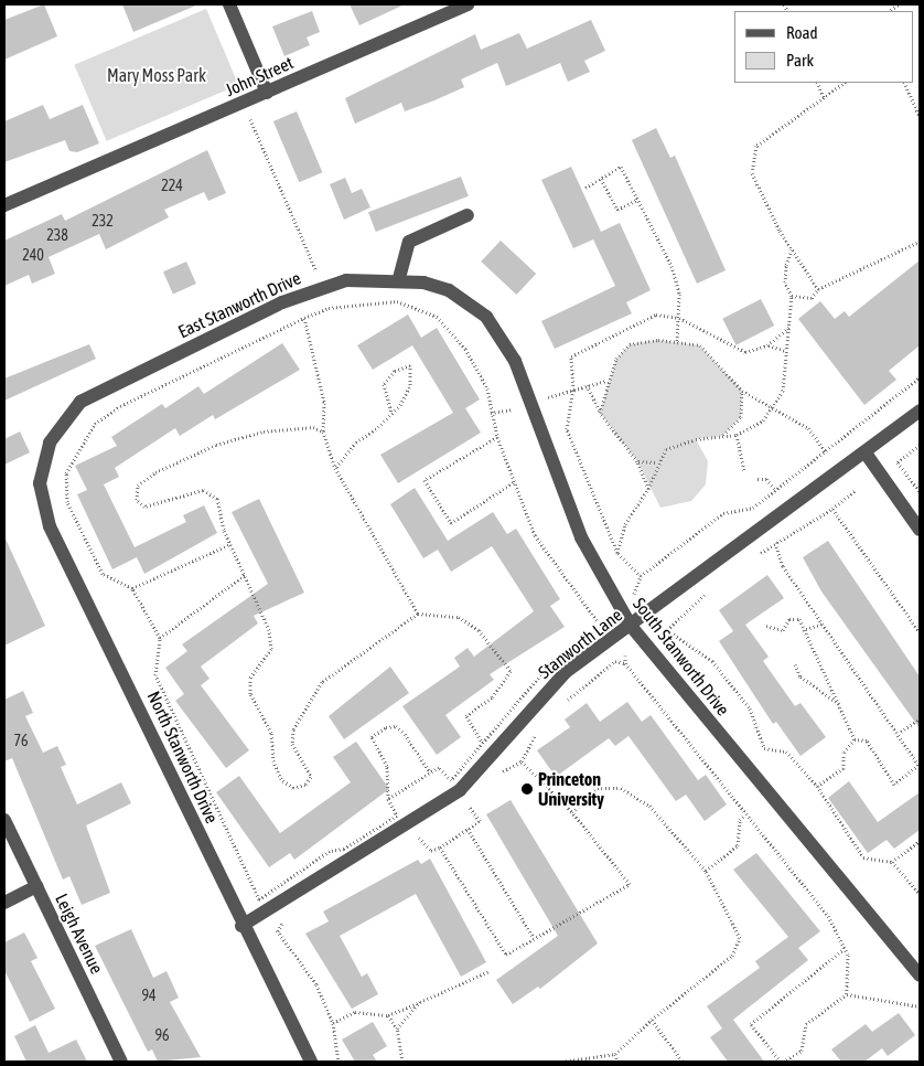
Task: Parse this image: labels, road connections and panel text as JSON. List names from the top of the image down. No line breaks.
{"streets":{"street":["John Street","East Stanworth Drive","Stanworth Lane","South Stanworth Drive","North Stanworth Drive","Leigh Avenue"]},"crossings":[["East Stanworth Drive","South Stanworth Drive"],["East Stanworth Drive","North Stanworth Drive"],["Stanworth Lane","South Stanworth Drive"],["Stanworth Lane","North Stanworth Drive"]],"parks":["Mary Moss Park"],"places":["Princeton University"],"house_numbers":["224","232","238","240","76","94","96"],"legend":["Road","Park"]}
